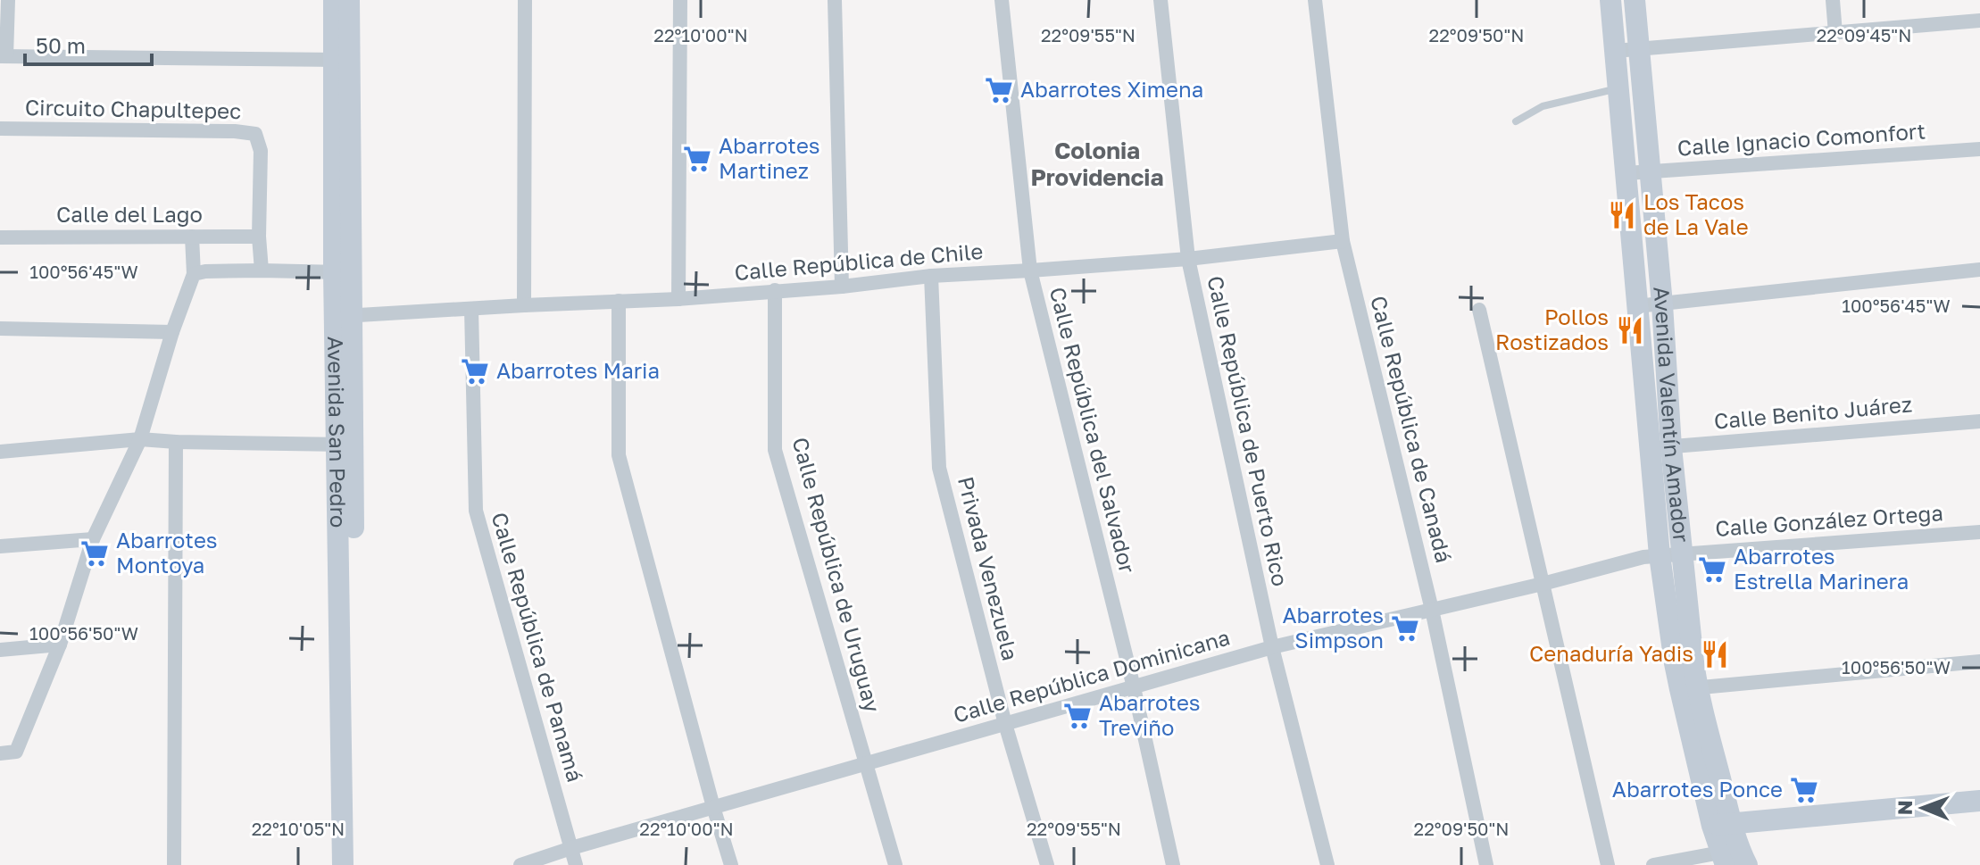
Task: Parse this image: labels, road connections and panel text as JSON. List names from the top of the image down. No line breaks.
{"streets":{"main road":["Avenida Valentín Amador","Avenida San Pedro"],"street":["Circuito Chapultepec","Calle Ignacio Comonfort","Calle del Lago","Calle República de Chile","Calle Benito Juárez","Calle República de Canadá","Calle República del Salvador","Calle República de Puerto Rico","Calle González Ortega","Privada Venezuela","Calle República de Uruguay","Calle República de Panamá","Calle República Dominicana"]},"crossings":[["Circuito Chapultepec","Calle del Lago"],["Calle Ignacio Comonfort","Avenida Valentín Amador"],["Calle República de Chile","Calle República de Canadá"],["Calle República de Chile","Calle República del Salvador"],["Calle República de Chile","Calle República de Puerto Rico"],["Calle República de Chile","Avenida San Pedro"],["Calle República de Chile","Privada Venezuela"],["Calle República de Chile","Calle República de Uruguay"],["Calle República de Chile","Calle República de Panamá"],["Calle Benito Juárez","Avenida Valentín Amador"],["Avenida Valentín Amador","Calle González Ortega"],["Avenida Valentín Amador","Calle República Dominicana"],["Calle República de Canadá","Calle República Dominicana"],["Calle República del Salvador","Calle República Dominicana"],["Calle República de Puerto Rico","Calle República Dominicana"],["Calle González Ortega","Calle República Dominicana"],["Privada Venezuela","Calle República Dominicana"],["Calle República de Uruguay","Calle República Dominicana"],["Calle República de Panamá","Calle República Dominicana"]],"districts":["Colonia Providencia"],"places":{"supermarket":["Abarrotes Ximena","Abarrotes Martinez","Abarrotes Maria","Abarrotes Montoya","Abarrotes Estrella Marinera","Abarrotes Simpson","Abarrotes Treviño","Abarrotes Ponce"],"restaurant":["Los Tacos de La Vale","Pollos Rostizados","Cenaduría Yadis"]},"scale_bar":"50 m","north":"left","coordinates":["22°10'00\"N","22°09'55\"N","22°09'50\"N","22°09'45\"N","100°56'45\"W","100°56'50\"W","22°10'05\"N"]}
